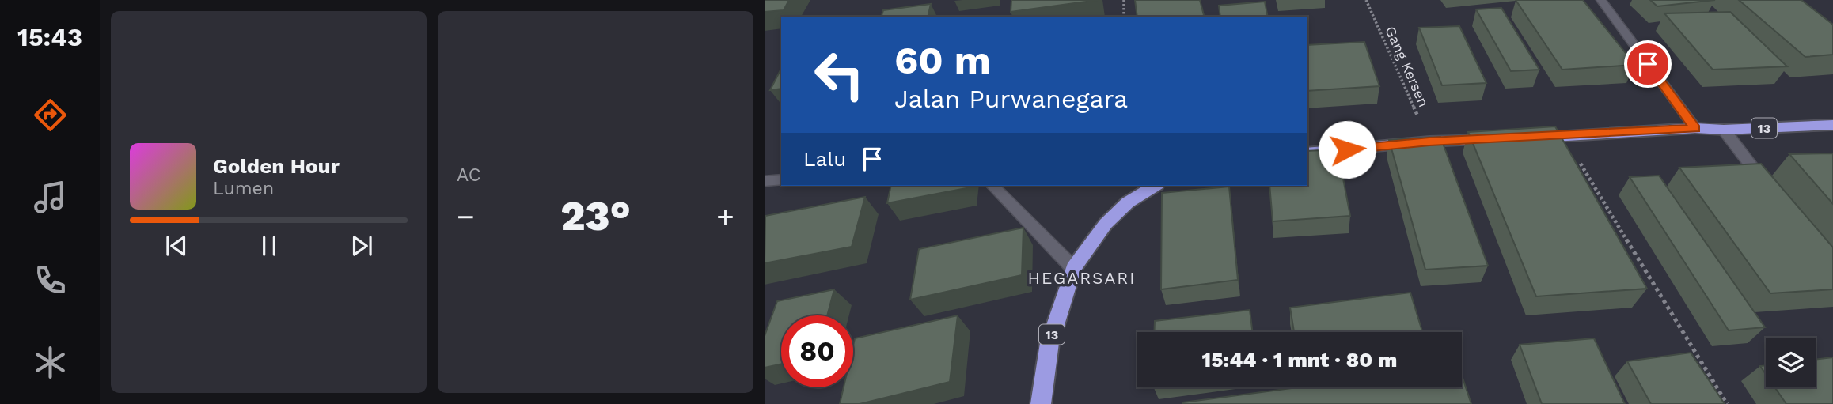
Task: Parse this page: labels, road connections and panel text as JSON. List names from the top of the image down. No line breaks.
{"streets":{"highway":["13"],"path":["Gang Kersen"]},"districts":["HEGARSARI"],"page":{"tabs":"15:43","tile":"AC","turn":["60 m","Jalan Purwanegara"],"then":"Lalu","song":["Golden Hour","Lumen"],"heat":["−","23°","+"],"limit":"80","trip":"15:44 · 1 mnt · 80 m"}}
